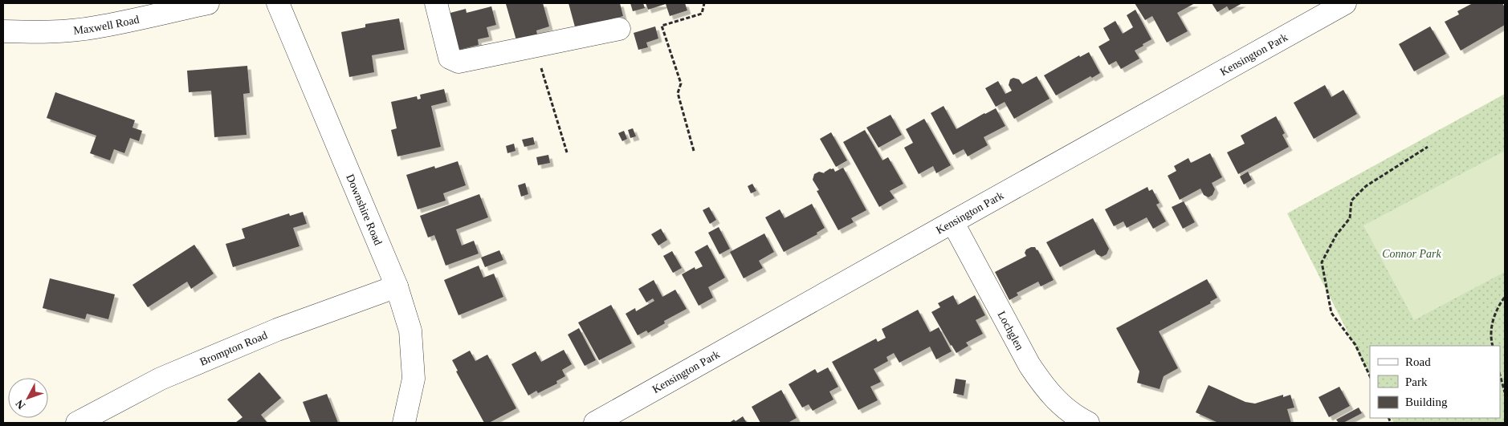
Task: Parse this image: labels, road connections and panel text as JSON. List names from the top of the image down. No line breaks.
{"streets":{"street":["Maxwell Road","Kensington Park","Downshire Road","Lochglen","Brompton Road"]},"crossings":[["Kensington Park","Lochglen"],["Downshire Road","Brompton Road"]],"parks":["Connor Park"],"legend":["Road","Park","Building"],"north":"bottom left"}
